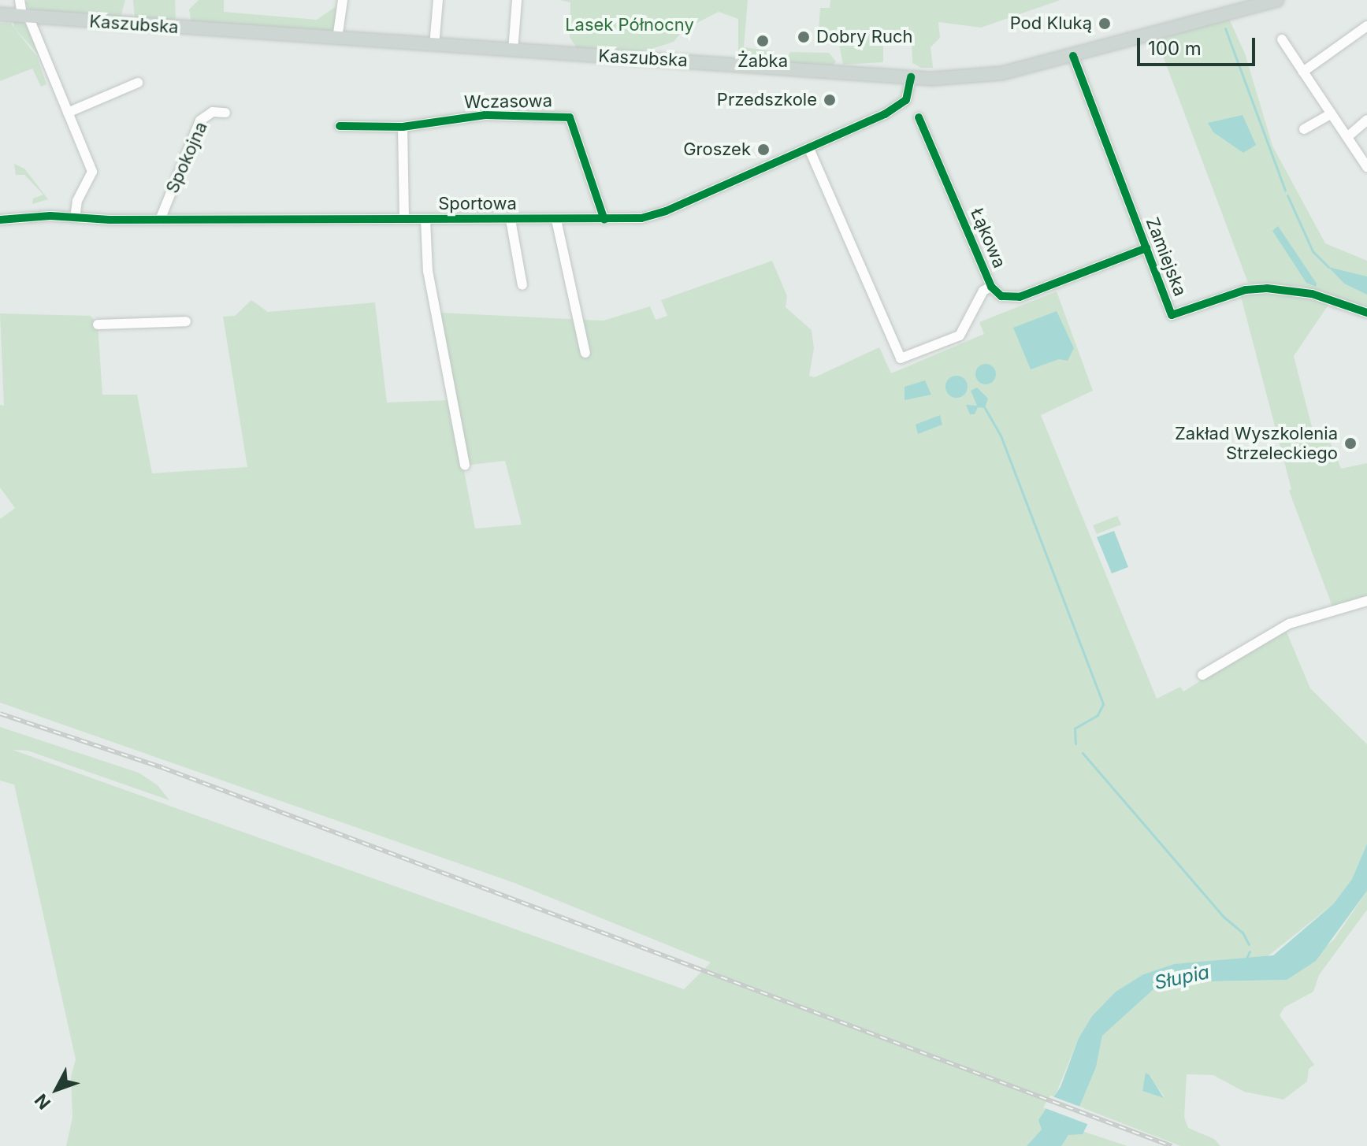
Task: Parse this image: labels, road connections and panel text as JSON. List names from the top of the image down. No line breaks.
{"streets":{"main road":["Kaszubska"],"street":["Wczasowa","Spokojna","Sportowa","Łąkowa","Zamiejska"]},"crossings":[["Kaszubska","Sportowa"],["Kaszubska","Zamiejska"],["Wczasowa","Sportowa"],["Spokojna","Sportowa"],["Łąkowa","Zamiejska"]],"water":["Słupia"],"parks":["Lasek Północny"],"places":["Pod Kluką","Dobry Ruch","Żabka","Przedszkole","Groszek","Zakład Wyszkolenia Strzeleckiego"],"scale_bar":"100 m","north":"bottom left"}
